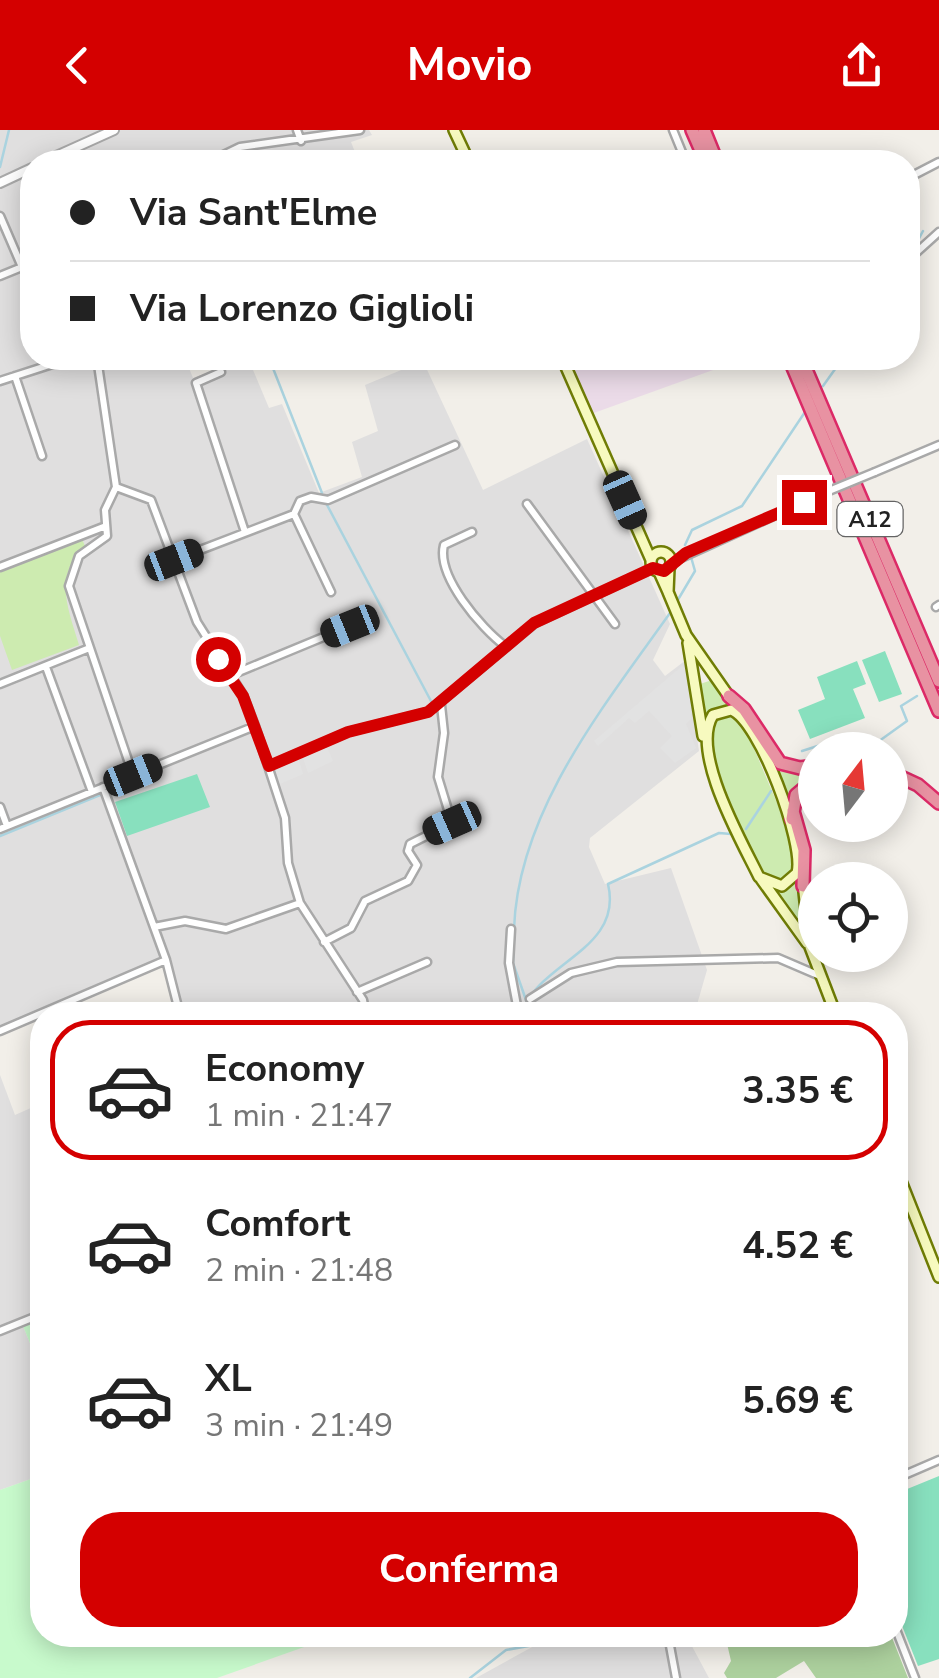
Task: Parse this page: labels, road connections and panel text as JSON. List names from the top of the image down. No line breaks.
{"streets":{"highway":["A12"]},"north":"top","page":{"header":"Movio","banner":["Via Sant'Elme","Via Lorenzo Giglioli"],"list":[{"name":"Economy","note":"1 min · 21:47","value":"3.35 €"},{"name":"Comfort","note":"2 min · 21:48","value":"4.52 €"},{"name":"XL","note":"3 min · 21:49","value":"5.69 €"}],"buttons":"Conferma"}}
